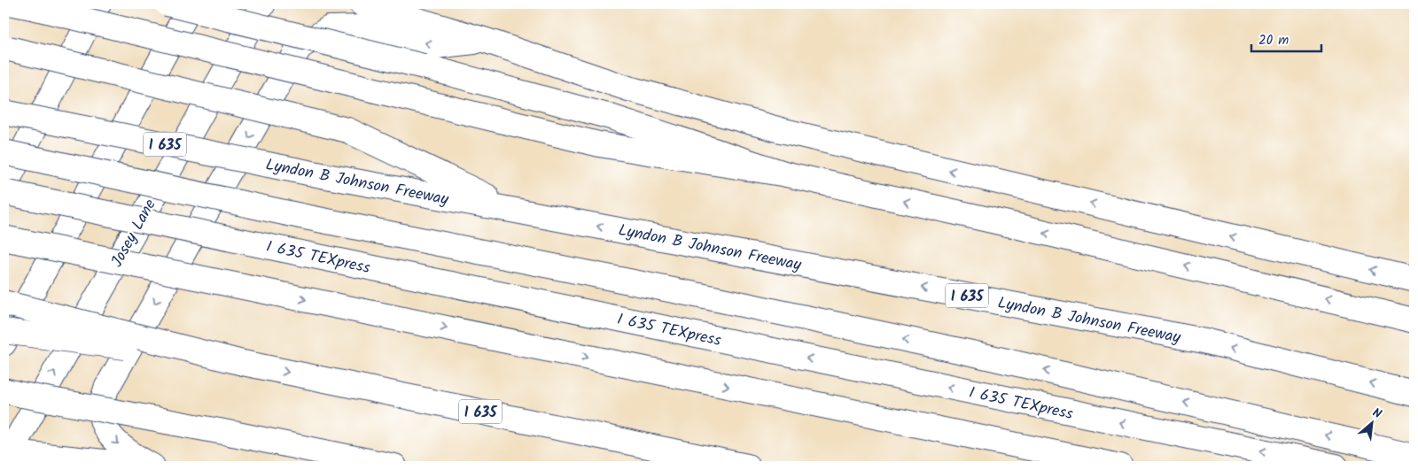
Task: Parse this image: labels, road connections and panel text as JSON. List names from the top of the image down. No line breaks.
{"streets":{"main road":["I 635","Lyndon B Johnson Freeway","Josey Lane","I 635 TEXpress"]},"scale_bar":"20 m","north":"top right"}
